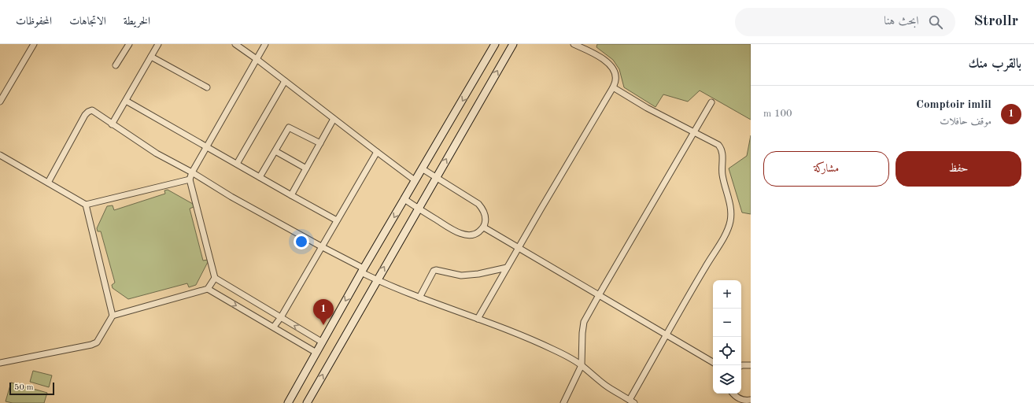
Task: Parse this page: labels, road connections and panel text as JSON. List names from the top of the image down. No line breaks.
{"scale_bar":"50 m","page":{"header":"Strollr","search":"ابحث هنا","nav":["الخريطة","الاتجاهات","المحفوظات"],"heading":"بالقرب منك","list":[{"mark":"1","name":"Comptoir imlil","note":"موقف حافلات","value":"100 m"}],"buttons":["حفظ","مشاركة"],"map_buttons":["+","−"],"pins":"1","scale":"50 m"}}
